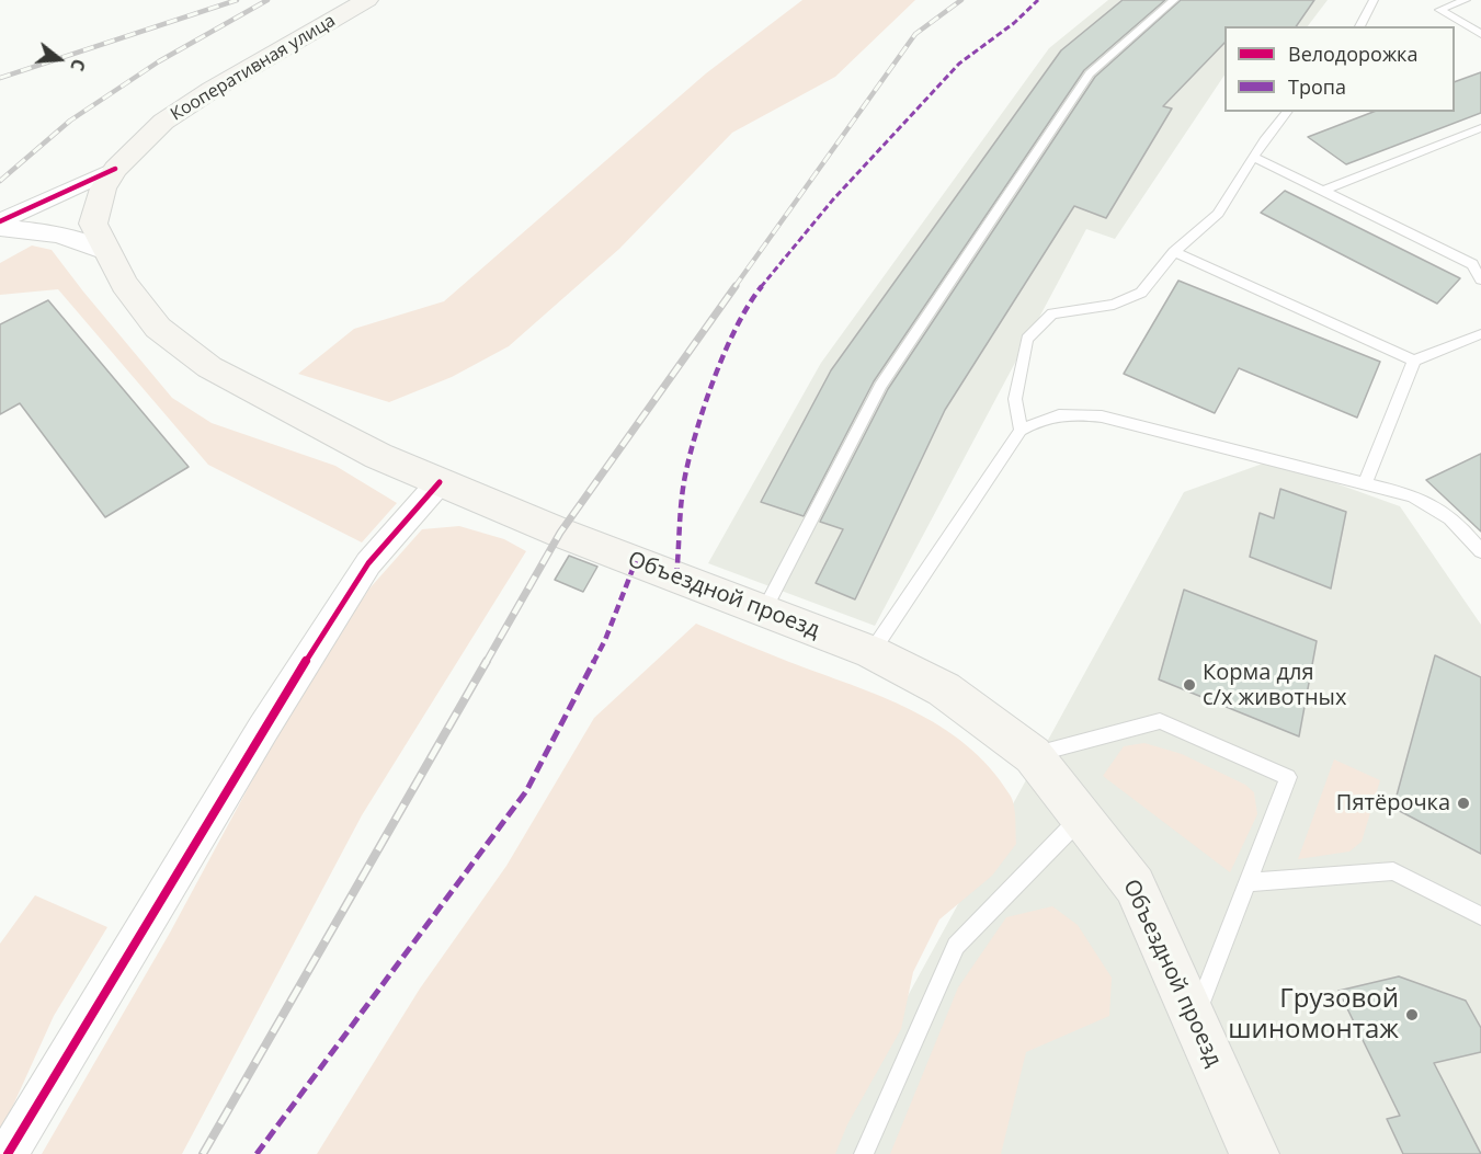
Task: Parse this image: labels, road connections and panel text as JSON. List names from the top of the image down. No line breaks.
{"streets":{"main road":["Кооперативная улица","Объездной проезд"]},"crossings":[["Кооперативная улица","Объездной проезд"]],"places":["Корма для с/х животных","Пятёрочка","Грузовой шиномонтаж"],"legend":["Велодорожка","Тропа"],"north":"right"}
